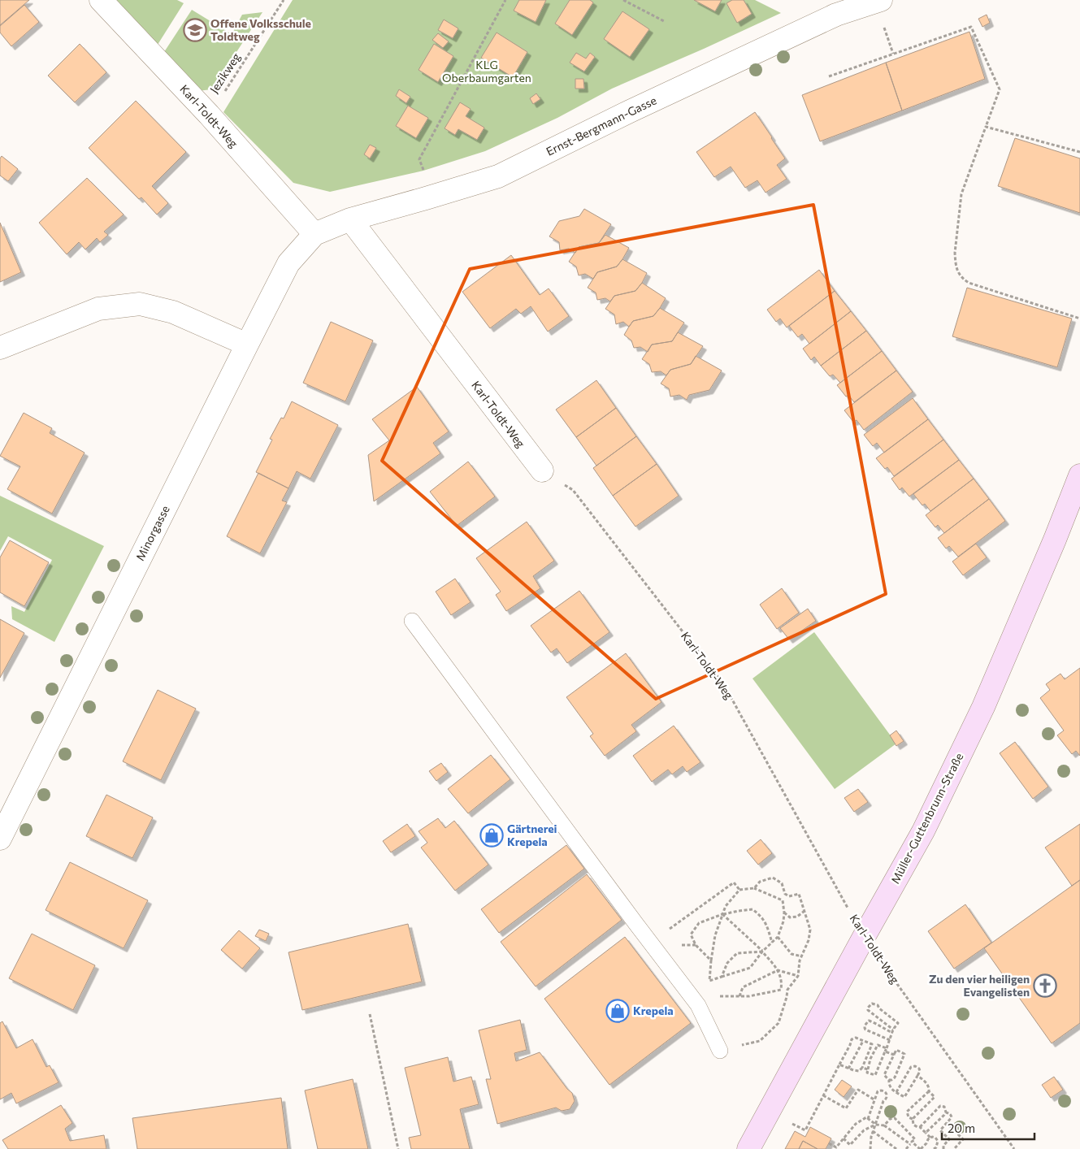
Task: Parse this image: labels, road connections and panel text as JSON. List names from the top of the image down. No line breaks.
{"streets":{"main road":["Müller-Guttenbrunn-Straße"],"street":["Karl-Toldt-Weg","Ernst-Bergmann-Gasse","Minorgasse"],"path":["Jezikweg"]},"crossings":[["Jezikweg","Karl-Toldt-Weg"],["Karl-Toldt-Weg","Ernst-Bergmann-Gasse"],["Karl-Toldt-Weg","Minorgasse"],["Karl-Toldt-Weg","Müller-Guttenbrunn-Straße"],["Ernst-Bergmann-Gasse","Minorgasse"]],"parks":["KLG Oberbaumgarten"],"places":{"school or university":["Offene Volksschule Toldtweg"],"shop":["Gärtnerei Krepela","Krepela"],"church":["Zu den vier heiligen Evangelisten"]},"scale_bar":"20 m"}
